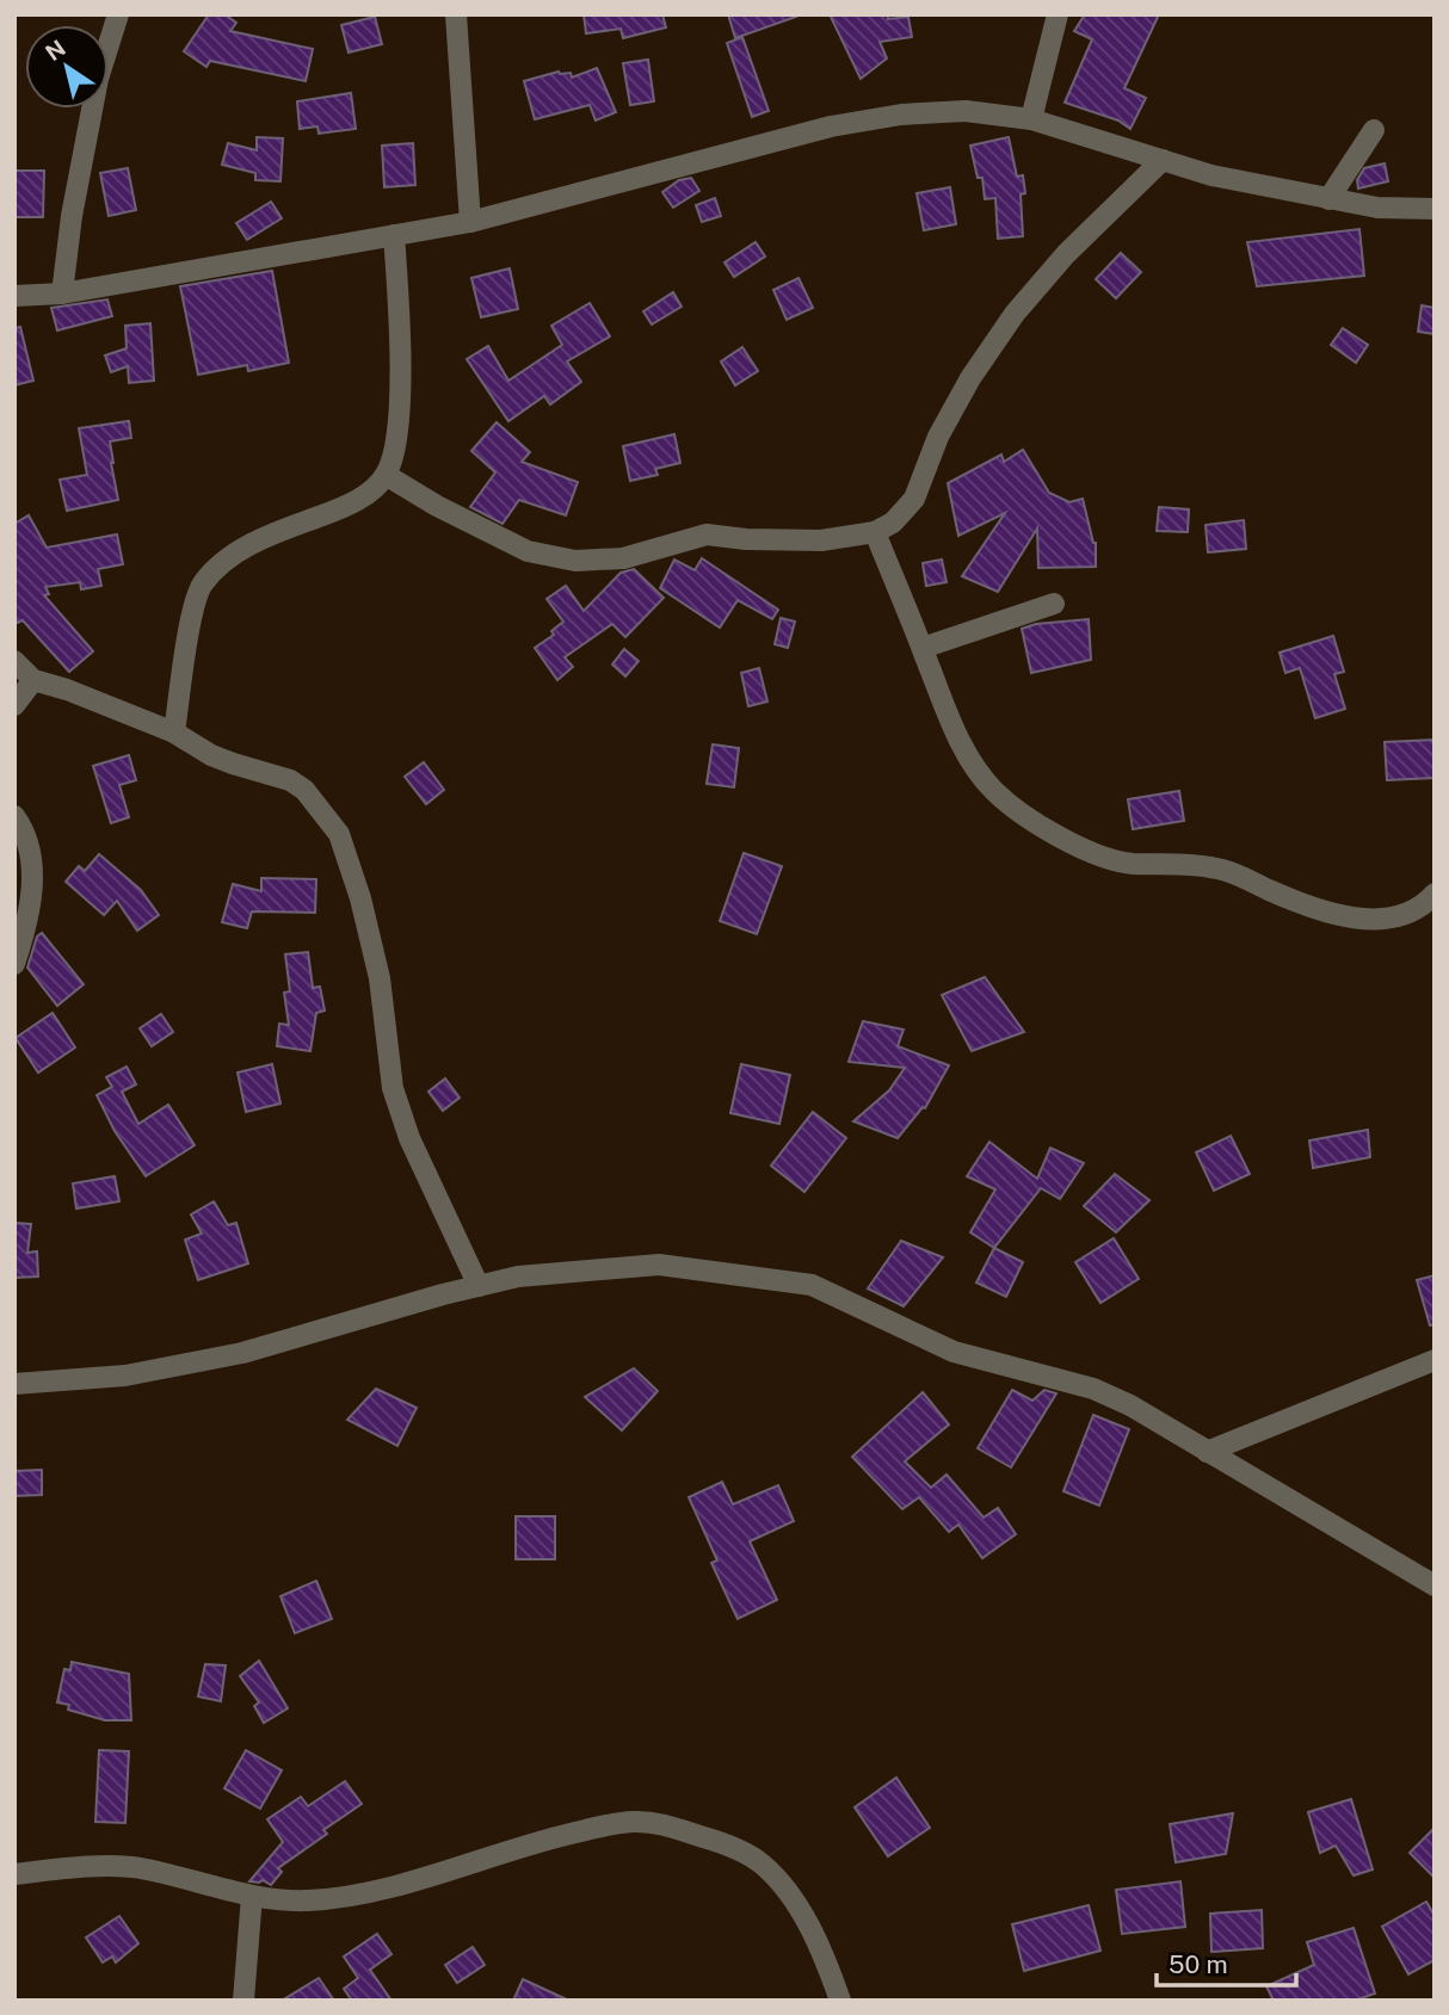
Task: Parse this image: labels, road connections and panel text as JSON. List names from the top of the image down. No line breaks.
{"scale_bar":"50 m","north":"top left"}
